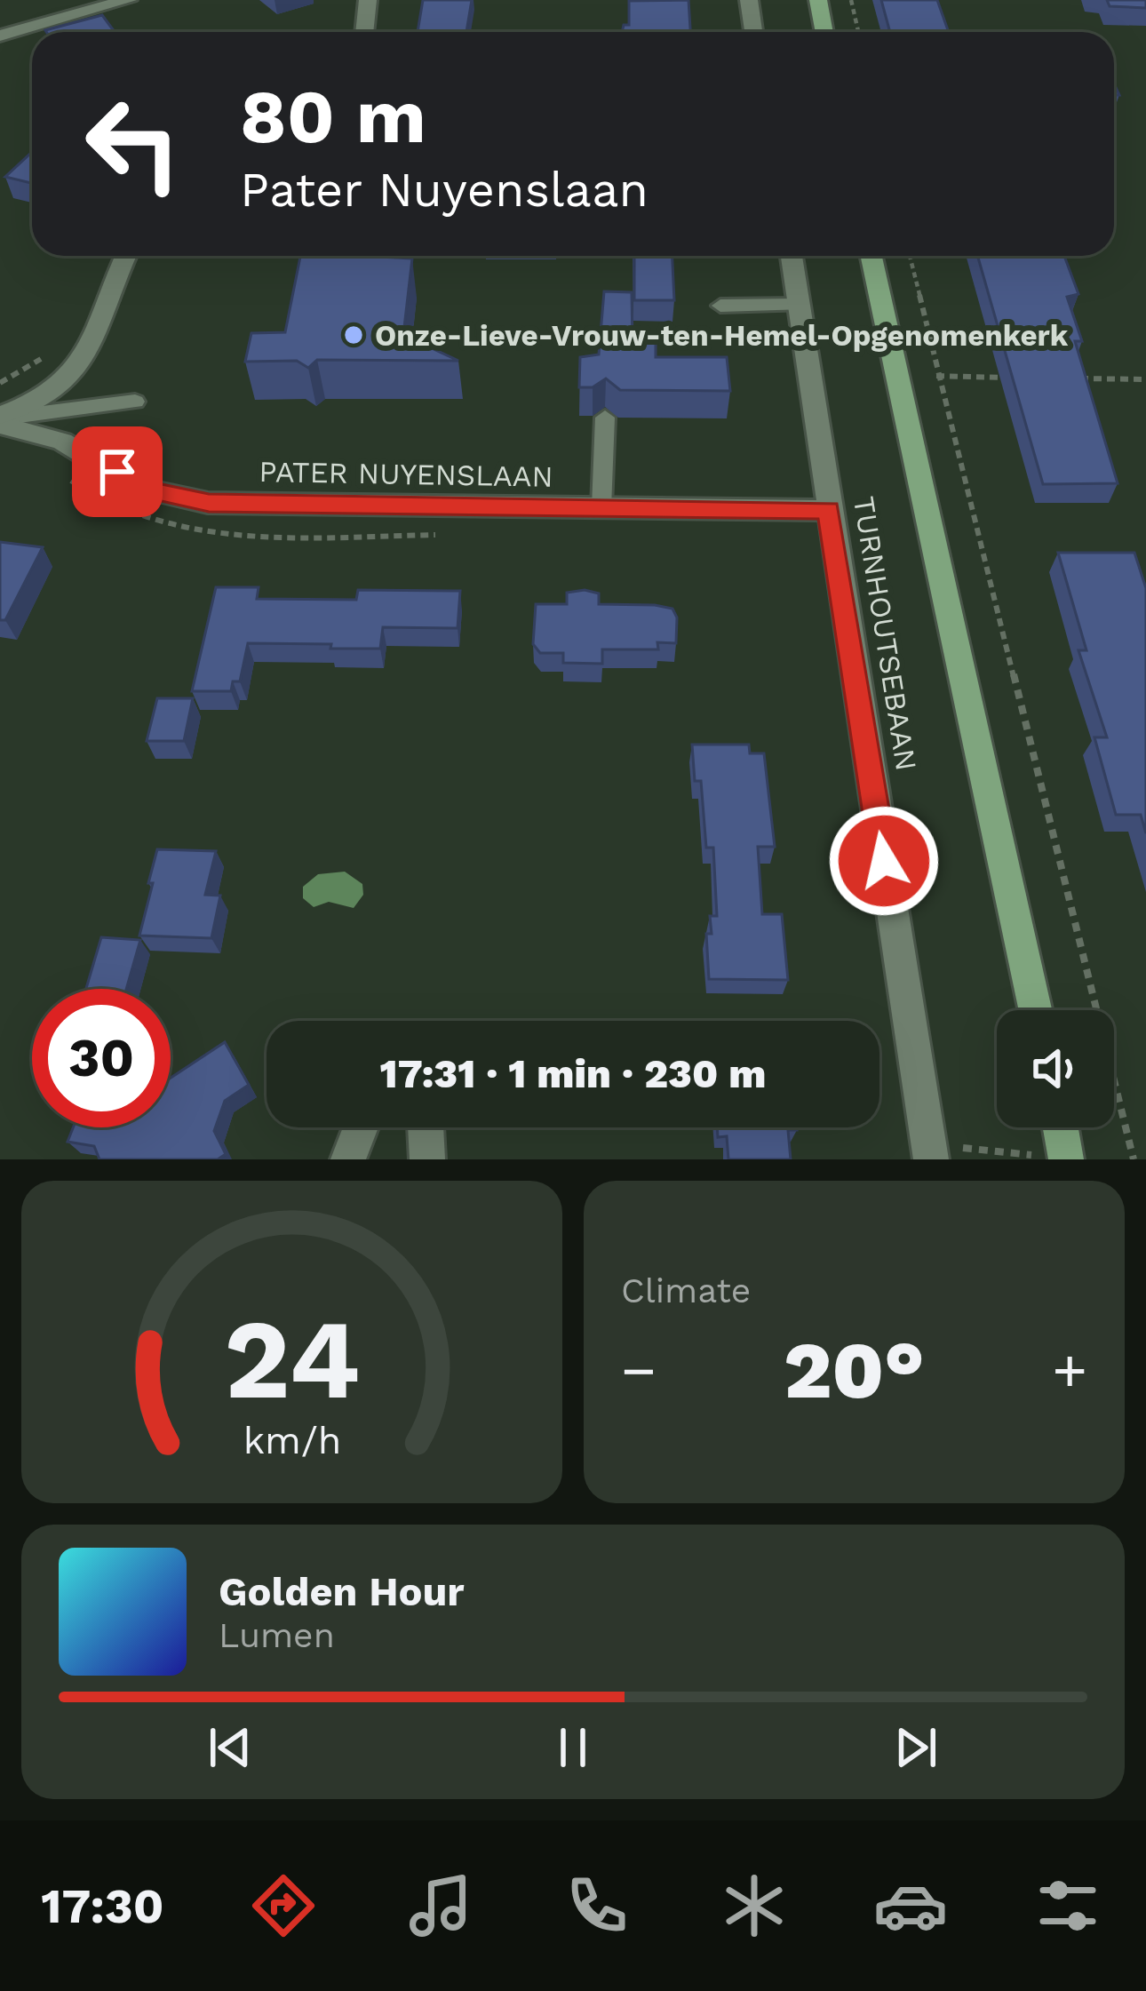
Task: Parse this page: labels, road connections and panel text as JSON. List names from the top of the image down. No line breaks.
{"streets":{"main road":["TURNHOUTSEBAAN"],"street":["PATER NUYENSLAAN"]},"crossings":[["PATER NUYENSLAAN","TURNHOUTSEBAAN"]],"places":["Onze-Lieve-Vrouw-ten-Hemel-Opgenomenkerk"],"page":{"turn":["80 m","Pater Nuyenslaan"],"limit":"30","trip":"17:31 · 1 min · 230 m","tile":"Climate","heat":["−","20°","+"],"song":["Golden Hour","Lumen"],"tabs":"17:30","gauge":["24","km/h"]}}
